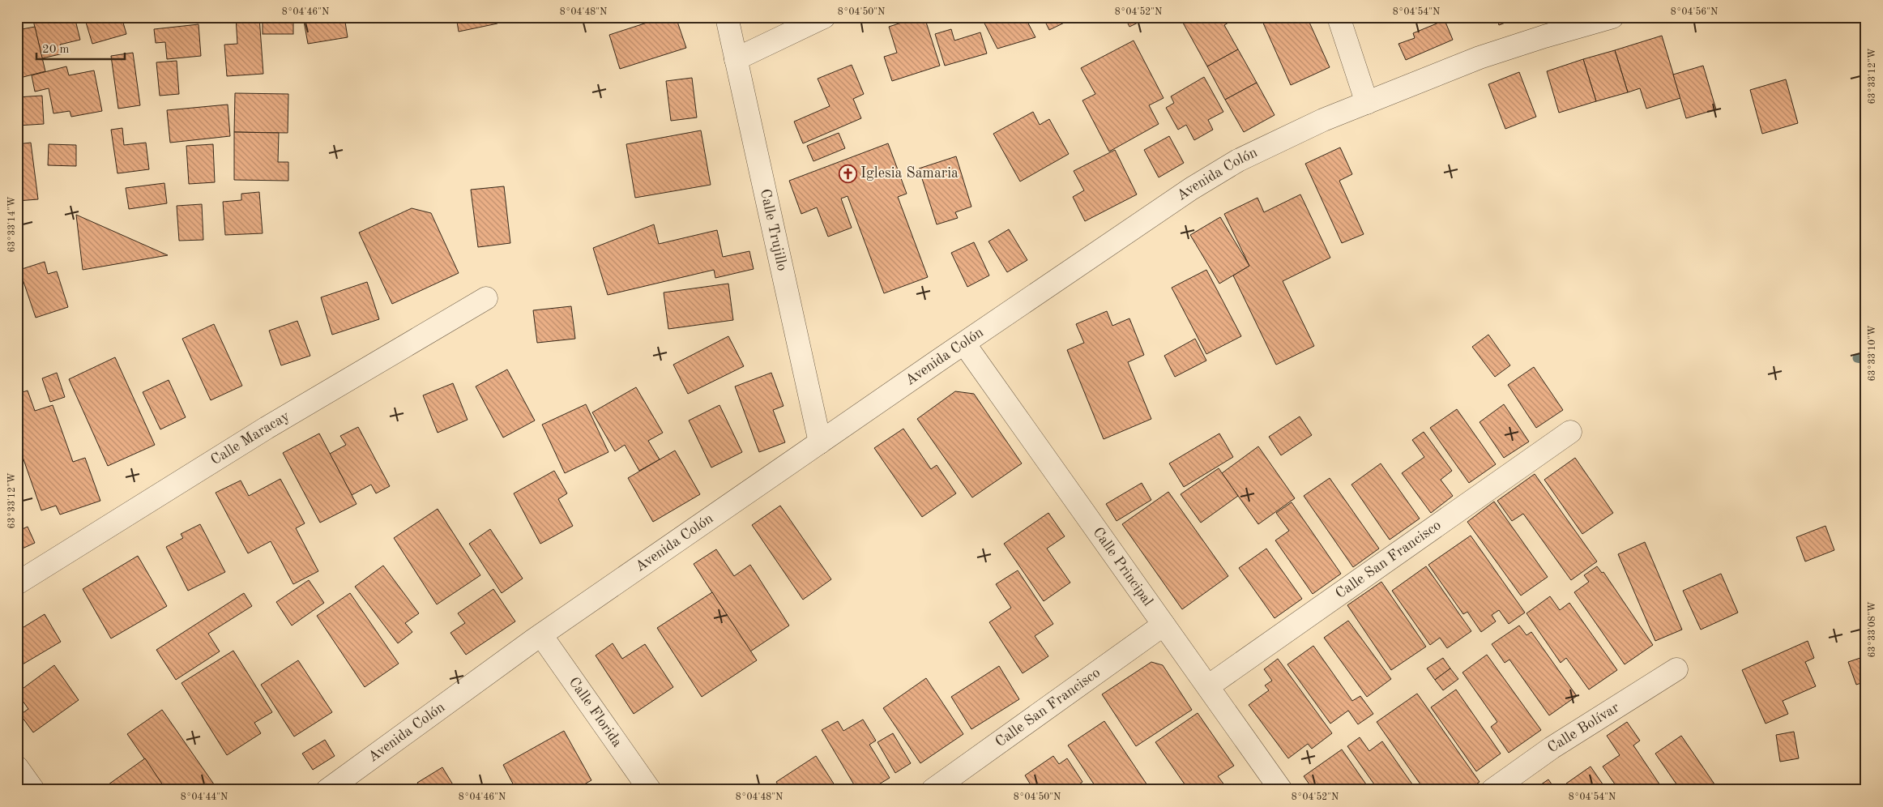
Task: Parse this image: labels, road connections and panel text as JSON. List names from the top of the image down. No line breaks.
{"streets":{"street":["Avenida Colón","Calle Trujillo","Calle Maracay","Calle San Francisco","Calle Principal","Calle Florida","Calle Bolívar"]},"crossings":[["Avenida Colón","Calle Trujillo"],["Avenida Colón","Calle Principal"],["Avenida Colón","Calle Florida"],["Calle San Francisco","Calle Principal"]],"places":{"church":["Iglesia Samaria"]},"scale_bar":"20 m","coordinates":["8°04'46\"N","8°04'48\"N","8°04'50\"N","8°04'52\"N","8°04'54\"N","8°04'56\"N","63°33'12\"W","63°33'14\"W","63°33'10\"W","63°33'08\"W","8°04'44\"N"]}
